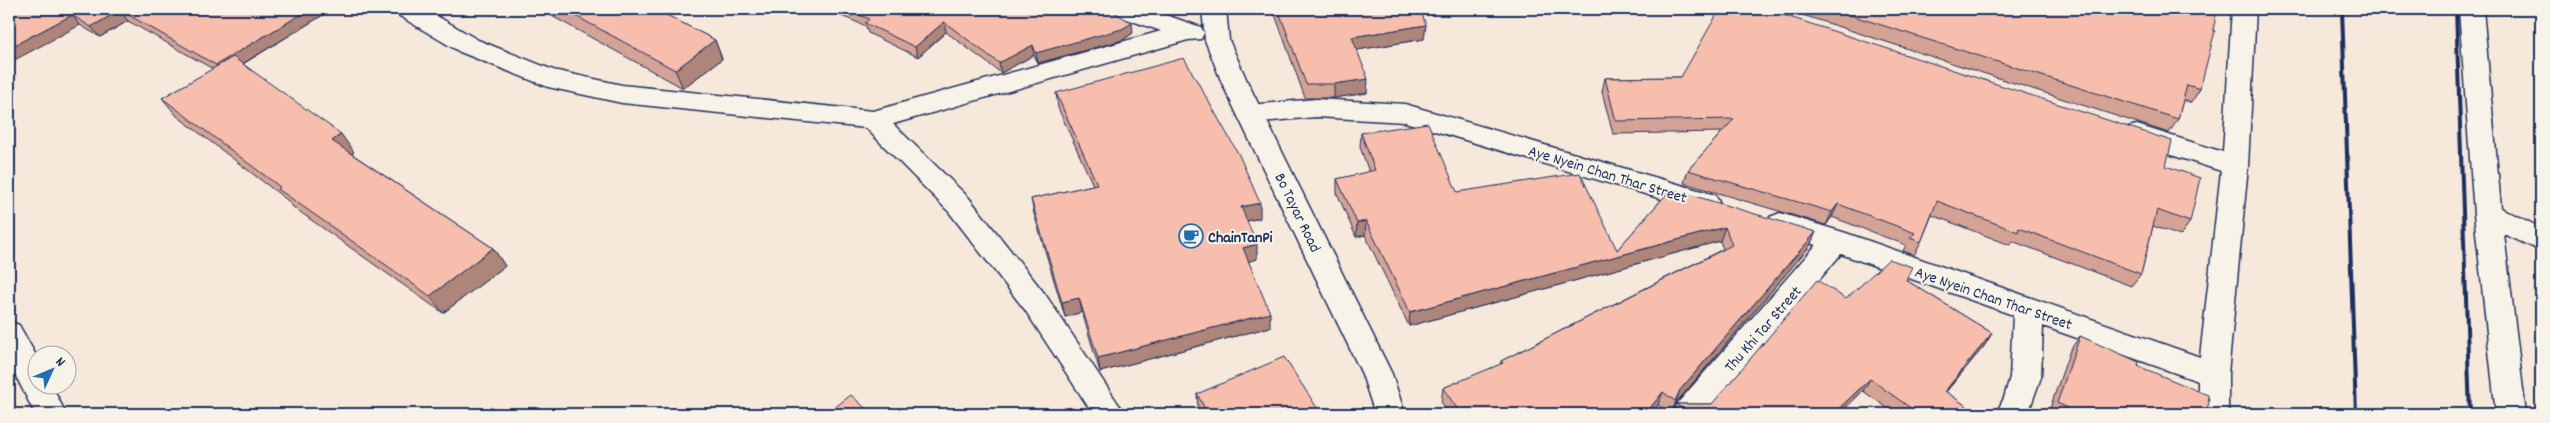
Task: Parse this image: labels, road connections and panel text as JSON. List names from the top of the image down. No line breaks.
{"streets":{"street":["Aye Nyein Chan Thar Street","Bo Tayar Road","Thu Khi Tar Street"]},"crossings":[["Aye Nyein Chan Thar Street","Bo Tayar Road"],["Aye Nyein Chan Thar Street","Thu Khi Tar Street"]],"places":{"cafe":["ChainTanPi"]},"north":"top right"}
